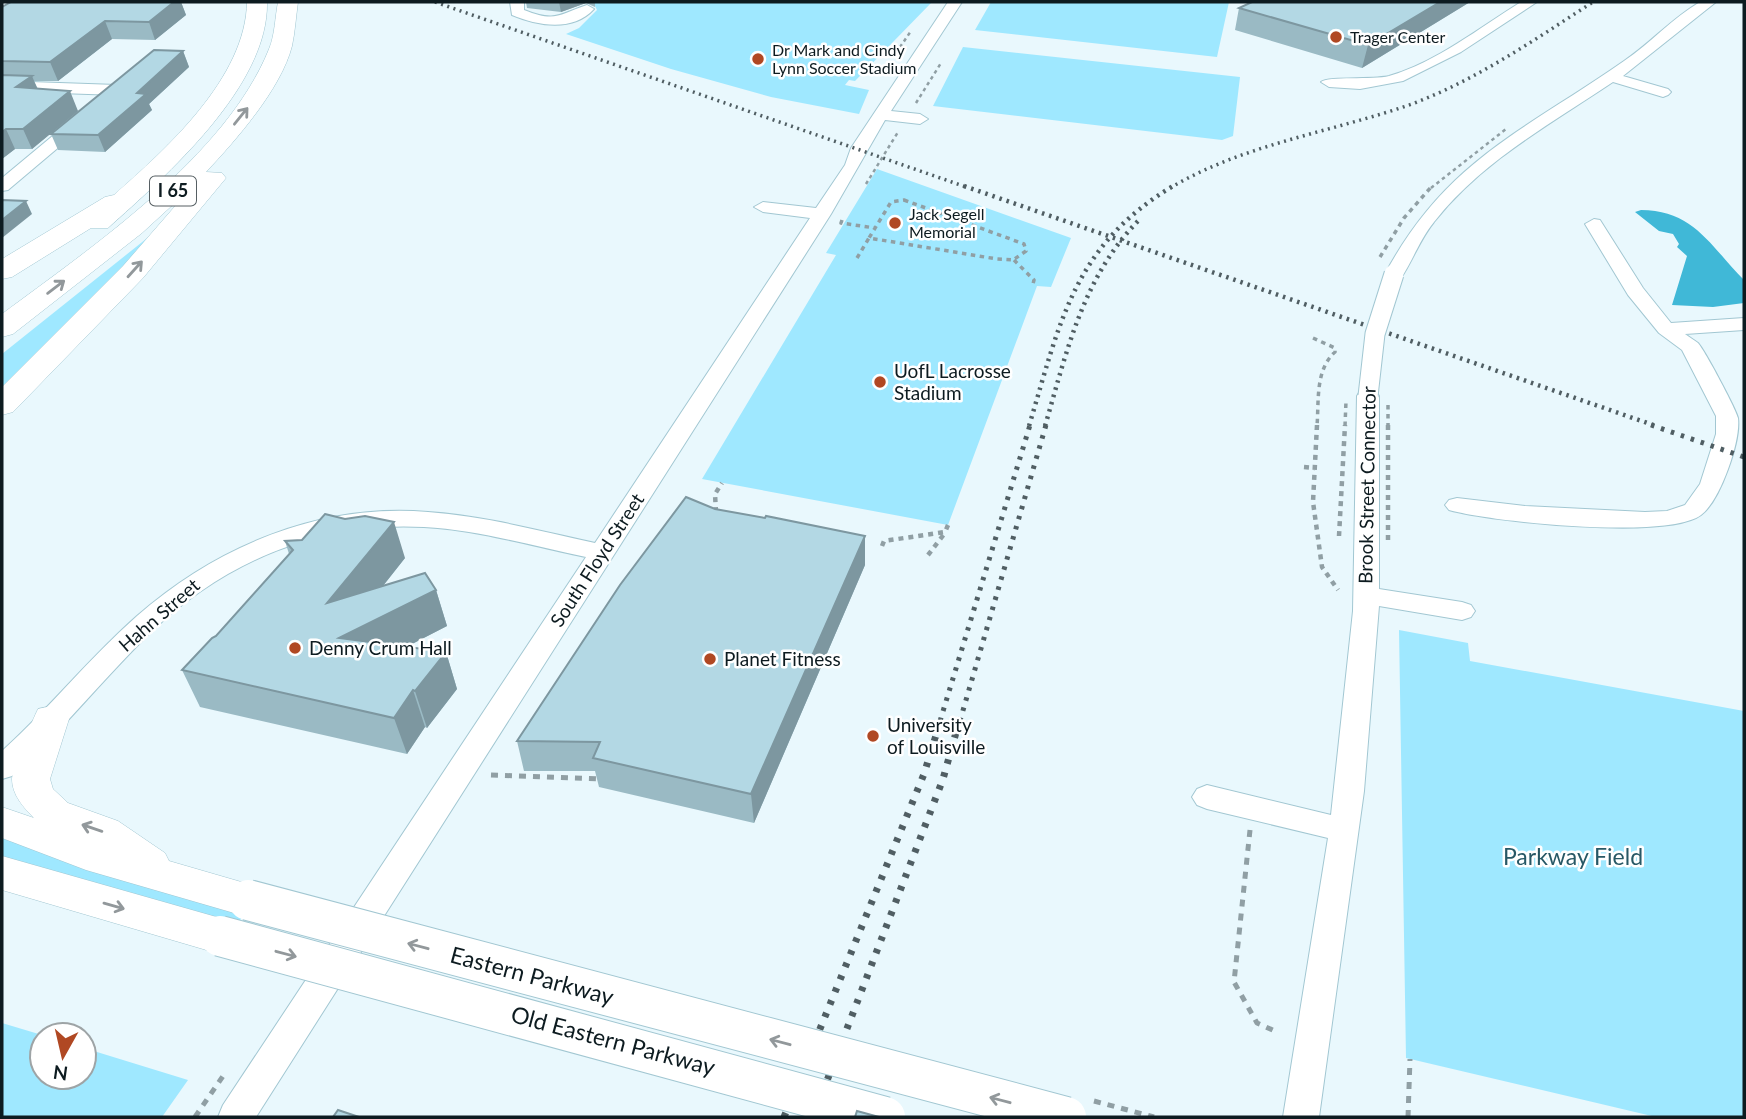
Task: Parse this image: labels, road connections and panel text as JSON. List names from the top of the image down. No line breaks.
{"streets":{"highway":["I 65"],"main road":["Eastern Parkway"],"street":["Brook Street Connector","South Floyd Street","Hahn Street","Old Eastern Parkway"]},"crossings":[["South Floyd Street","Hahn Street"],["South Floyd Street","Old Eastern Parkway"]],"parks":["Parkway Field"],"places":["Trager Center","Dr Mark and Cindy Lynn Soccer Stadium","Jack Segell Memorial","UofL Lacrosse Stadium","Denny Crum Hall","Planet Fitness","University of Louisville"],"north":"bottom"}
